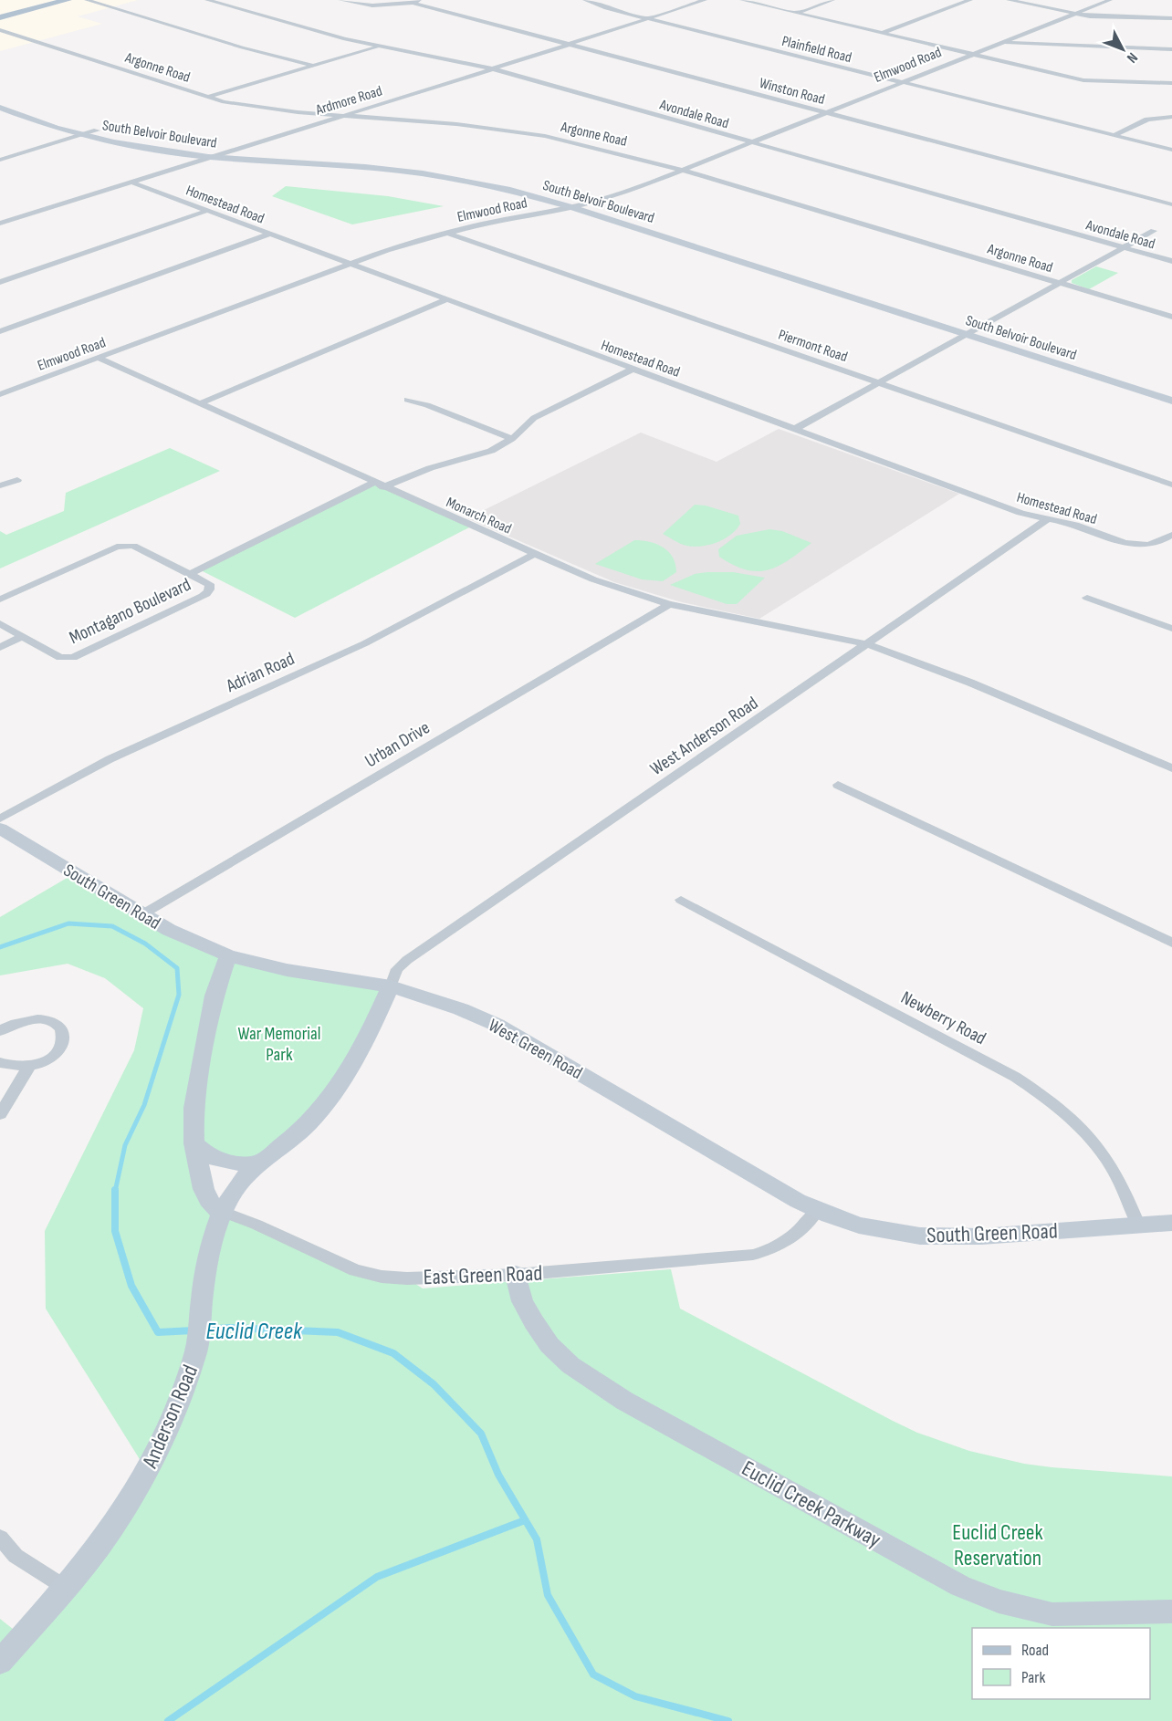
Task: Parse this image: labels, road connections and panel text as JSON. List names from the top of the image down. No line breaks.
{"streets":{"street":["Plainfield Road","Elmwood Road","Argonne Road","Winston Road","Ardmore Road","Avondale Road","South Belvoir Boulevard","Homestead Road","Piermont Road","Monarch Road","Montagano Boulevard","Adrian Road","West Anderson Road","Urban Drive","South Green Road","Newberry Road","West Green Road","East Green Road","Anderson Road","Euclid Creek Parkway"]},"crossings":[["Plainfield Road","Elmwood Road"],["Plainfield Road","Ardmore Road"],["Elmwood Road","Argonne Road"],["Elmwood Road","Winston Road"],["Elmwood Road","Avondale Road"],["Elmwood Road","South Belvoir Boulevard"],["Elmwood Road","Homestead Road"],["Elmwood Road","Piermont Road"],["Elmwood Road","Monarch Road"],["Argonne Road","Ardmore Road"],["Winston Road","Ardmore Road"],["Ardmore Road","Avondale Road"],["Ardmore Road","South Belvoir Boulevard"],["Ardmore Road","Homestead Road"],["Homestead Road","Montagano Boulevard"],["Homestead Road","West Anderson Road"],["Monarch Road","Montagano Boulevard"],["Monarch Road","Adrian Road"],["Monarch Road","West Anderson Road"],["Monarch Road","Urban Drive"],["West Anderson Road","West Green Road"],["West Anderson Road","Anderson Road"],["Urban Drive","South Green Road"],["South Green Road","Newberry Road"],["South Green Road","West Green Road"],["South Green Road","East Green Road"],["West Green Road","East Green Road"],["West Green Road","Anderson Road"],["East Green Road","Anderson Road"],["East Green Road","Euclid Creek Parkway"]],"water":["Euclid Creek"],"parks":["War Memorial Park","Euclid Creek Reservation"],"legend":["Road","Park"],"north":"bottom right"}
